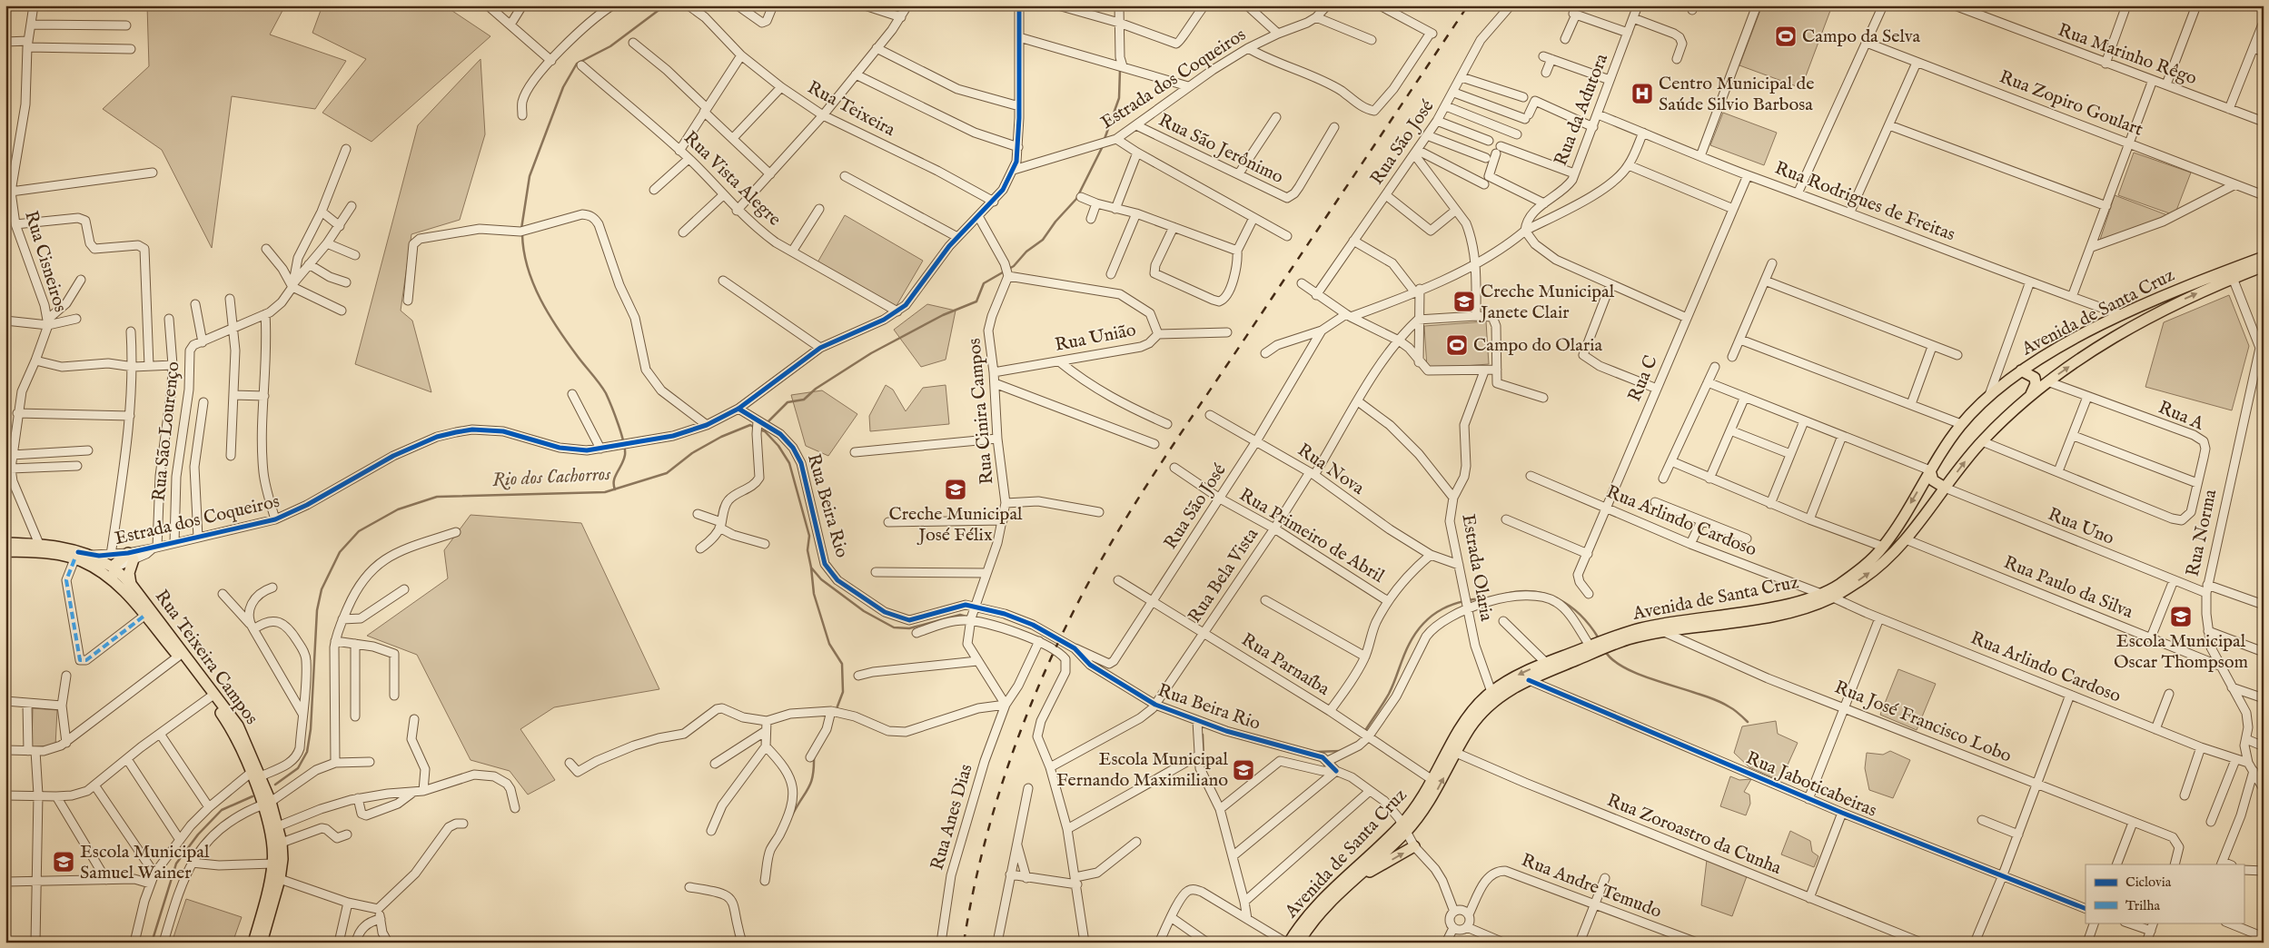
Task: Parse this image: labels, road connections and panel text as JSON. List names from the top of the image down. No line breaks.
{"streets":{"main road":["Avenida de Santa Cruz","Rua Teixeira Campos"],"street":["Rua Marinho Rêgo","Estrada dos Coqueiros","Rua Zopiro Goulart","Rua Teixeira","Rua da Adutora","Rua São José","Rua São Jerônimo","Rua Vista Alegre","Rua Rodrigues de Freitas","Rua Cisneiros","Rua União","Rua C","Rua Cinira Campos","Rua A","Rua São Lourenço","Rua Nova","Rua Beira Rio","Rua Arlindo Cardoso","Rua Uno","Rua Norma","Rua Primeiro de Abril","Estrada Olaria","Rua Bela Vista","Rua Paulo da Silva","Rua Parnaíba","Rua José Francisco Lobo","Rua Jaboticabeiras","Rua Anes Dias","Rua Zoroastro da Cunha","Rua Andre Temudo"]},"crossings":[["Estrada dos Coqueiros","Rua Teixeira"],["Estrada dos Coqueiros","Rua São Jerônimo"],["Estrada dos Coqueiros","Rua Vista Alegre"],["Estrada dos Coqueiros","Rua São Lourenço"],["Estrada dos Coqueiros","Rua Beira Rio"],["Estrada dos Coqueiros","Rua Teixeira Campos"],["Rua da Adutora","Rua São José"],["Rua da Adutora","Rua Rodrigues de Freitas"],["Rua São José","Rua Nova"],["Rua São José","Rua Beira Rio"],["Rua São José","Rua Primeiro de Abril"],["Rua São José","Rua Parnaíba"],["Rua Rodrigues de Freitas","Avenida de Santa Cruz"],["Rua Rodrigues de Freitas","Rua C"],["Avenida de Santa Cruz","Rua A"],["Avenida de Santa Cruz","Rua Arlindo Cardoso"],["Avenida de Santa Cruz","Rua Uno"],["Avenida de Santa Cruz","Rua Norma"],["Avenida de Santa Cruz","Estrada Olaria"],["Avenida de Santa Cruz","Rua Paulo da Silva"],["Avenida de Santa Cruz","Rua Parnaíba"],["Avenida de Santa Cruz","Rua José Francisco Lobo"],["Avenida de Santa Cruz","Rua Jaboticabeiras"],["Avenida de Santa Cruz","Rua Zoroastro da Cunha"],["Rua União","Rua Cinira Campos"],["Rua C","Rua Arlindo Cardoso"],["Rua Cinira Campos","Rua Beira Rio"],["Rua Cinira Campos","Rua Anes Dias"],["Rua Nova","Estrada Olaria"],["Rua Nova","Rua Bela Vista"],["Rua Beira Rio","Rua Bela Vista"],["Rua Arlindo Cardoso","Rua Norma"],["Rua Uno","Rua Norma"],["Rua Norma","Rua Paulo da Silva"],["Rua Primeiro de Abril","Rua Bela Vista"],["Rua Bela Vista","Rua Parnaíba"]],"water":["Rio dos Cachorros"],"places":{"sports":["Campo da Selva","Campo do Olaria"],"hospital":["Centro Municipal de Saúde Silvio Barbosa"],"school or university":["Creche Municipal Janete Clair","Creche Municipal José Félix","Escola Municipal Oscar Thompsom","Escola Municipal Fernando Maximiliano","Escola Municipal Samuel Wainer"]},"legend":["Ciclovia","Trilha"]}
